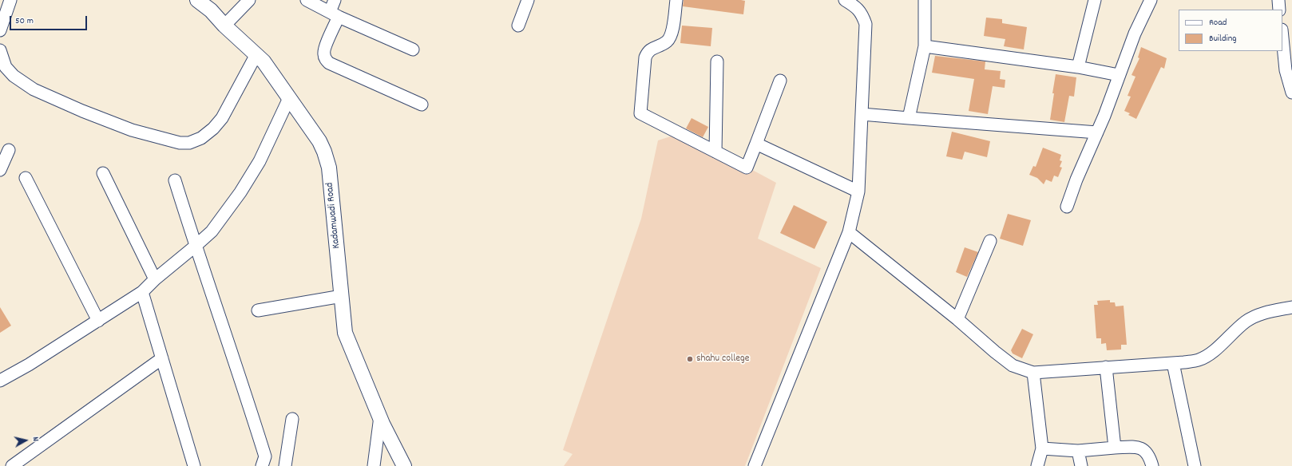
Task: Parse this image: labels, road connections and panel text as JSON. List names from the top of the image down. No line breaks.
{"streets":{"street":["Kadamwadi Road"]},"places":["shahu college"],"legend":["Road","Building"],"scale_bar":"50 m","north":"right"}
